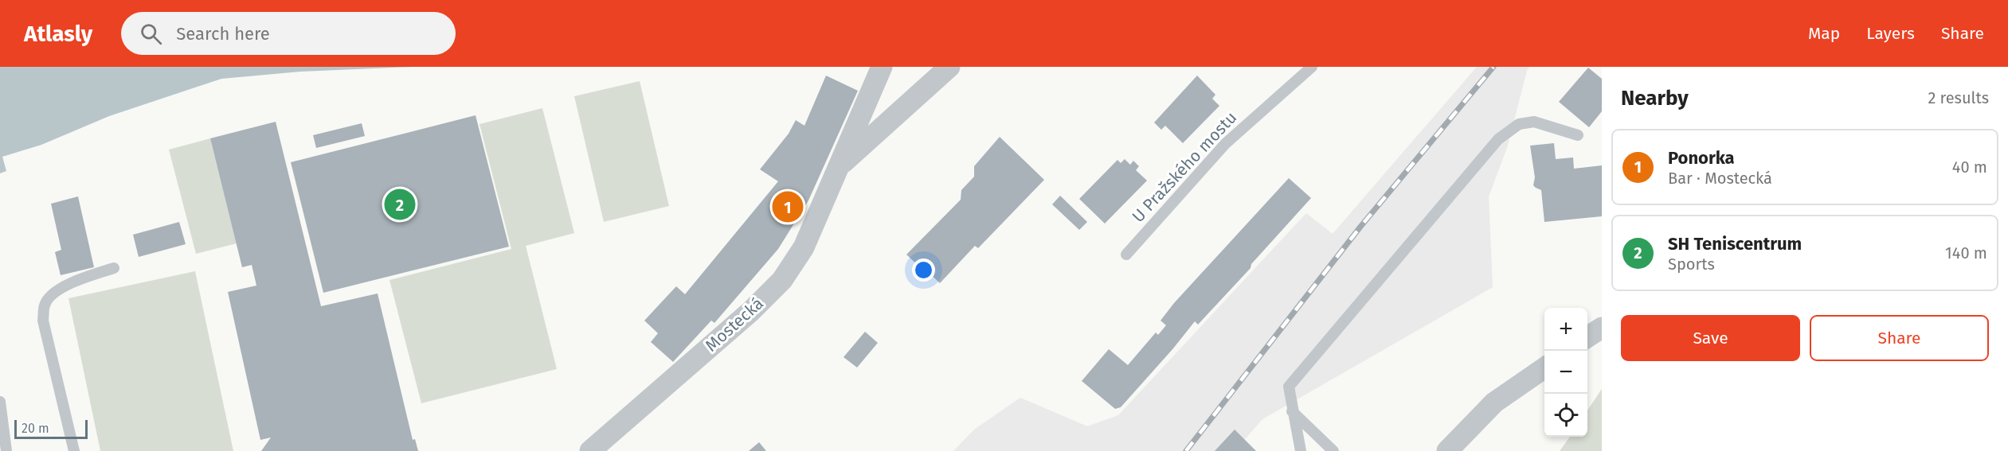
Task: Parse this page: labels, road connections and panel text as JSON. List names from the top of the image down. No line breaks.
{"streets":{"street":["Mostecká"],"lane":["U Pražského mostu"]},"scale_bar":"20 m","page":{"header":"Atlasly","search":"Search here","nav":["Map","Layers","Share"],"heading":["Nearby","2 results"],"list":[{"mark":"1","name":"Ponorka","note":"Bar · Mostecká","value":"40 m"},{"mark":"2","name":"SH Teniscentrum","note":"Sports","value":"140 m"}],"pins":["2","1"],"buttons":["Save","Share"],"map_buttons":["+","−"],"scale":"20 m"}}
